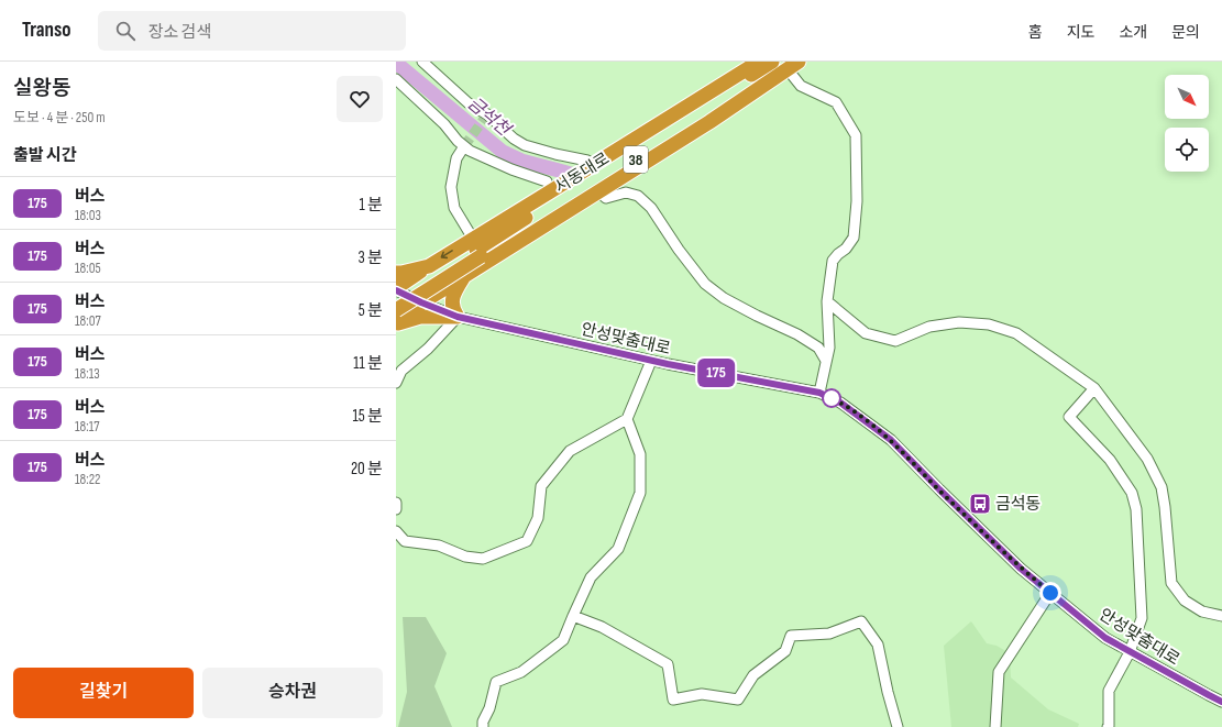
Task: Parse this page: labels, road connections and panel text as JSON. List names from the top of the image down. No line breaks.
{"streets":{"highway":["38","서동대로"],"street":["안성맞춤대로"]},"crossings":[["38","서동대로"],["38","안성맞춤대로"]],"water":["금석천"],"places":{"bus stop":["금석동"]},"lines":["bus line 175"],"north":"bottom right","page":{"header":"Transo","search":"장소 검색","nav":["홈","지도","소개","문의"],"heading":[["실왕동","도보 · 4 분 · 250 m"],"출발 시간"],"on_map":"175","list":[{"mark":"175","name":"버스","note":"18:03","value":"1 분"},{"mark":"175","name":"버스","note":"18:05","value":"3 분"},{"mark":"175","name":"버스","note":"18:07","value":"5 분"},{"mark":"175","name":"버스","note":"18:13","value":"11 분"},{"mark":"175","name":"버스","note":"18:17","value":"15 분"},{"mark":"175","name":"버스","note":"18:22","value":"20 분"}],"buttons":["길찾기","승차권"]}}
